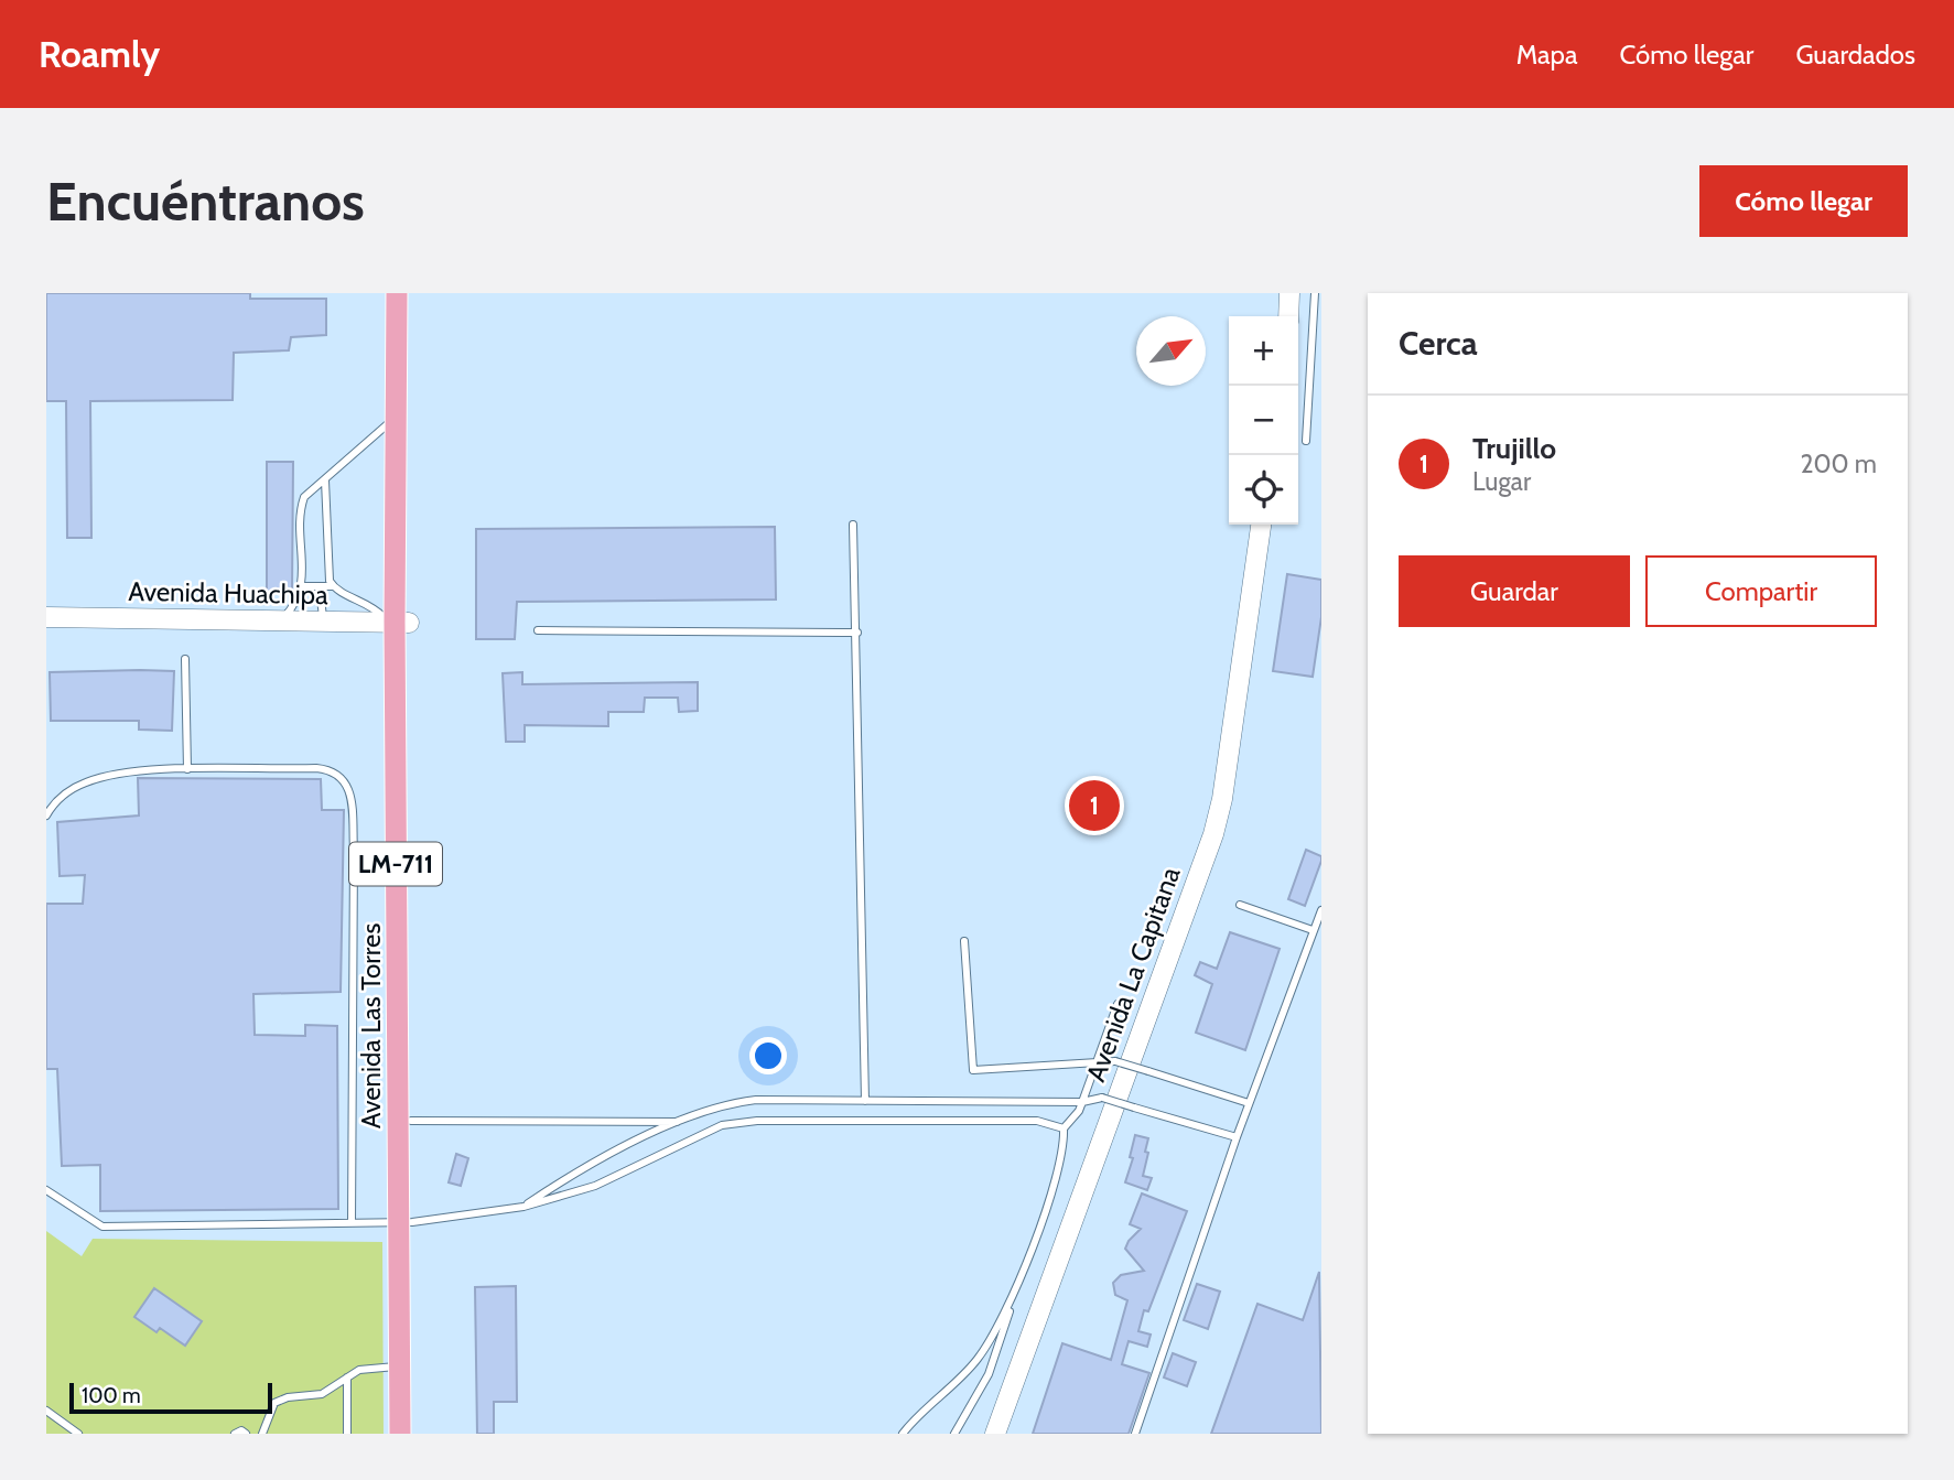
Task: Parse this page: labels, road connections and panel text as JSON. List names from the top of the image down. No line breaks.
{"streets":{"main road":["LM-711","Avenida Las Torres"],"street":["Avenida Huachipa","Avenida La Capitana"]},"crossings":[["Avenida Huachipa","Avenida Las Torres"]],"scale_bar":"100 m","north":"top right","page":{"header":"Roamly","nav":["Mapa","Cómo llegar","Guardados"],"buttons":["Cómo llegar",["Guardar","Compartir"]],"title":"Encuéntranos","heading":"Cerca","map_buttons":["+","−"],"list":[{"mark":"1","name":"Trujillo","note":"Lugar","value":"200 m"}],"pins":"1","scale":"100 m"}}
